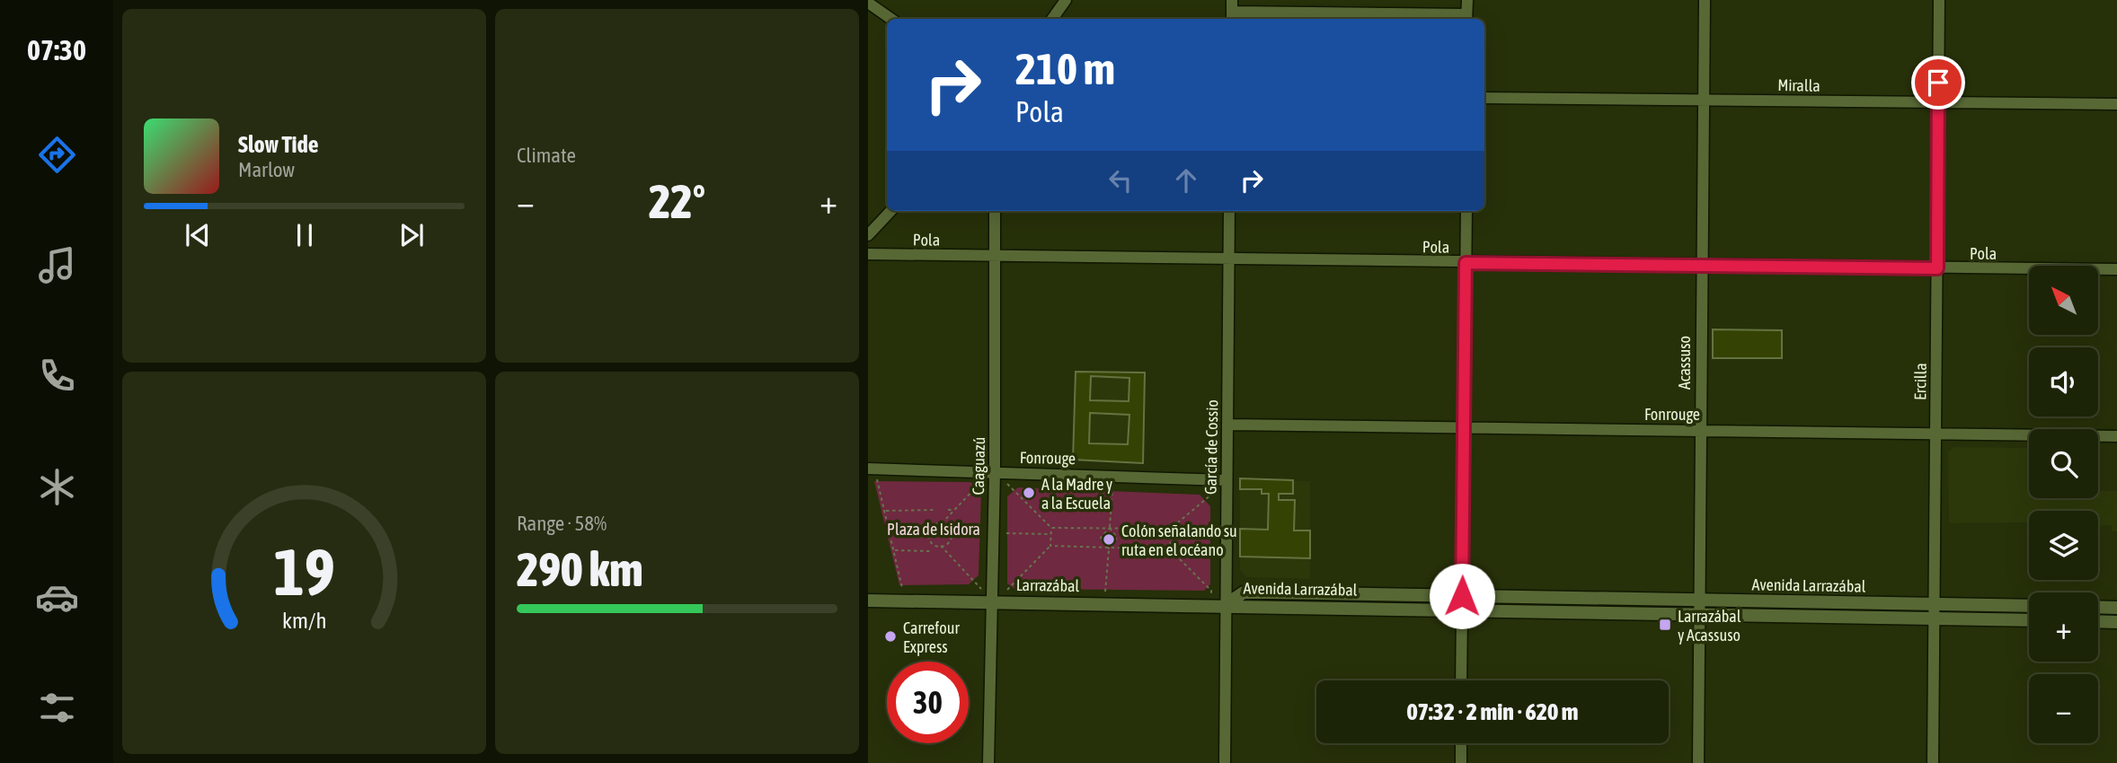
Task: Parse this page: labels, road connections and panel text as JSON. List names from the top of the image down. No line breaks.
{"streets":{"street":["Miralla","Pola","Acassuso","Ercilla","Fonrouge","García de Cossio","Caaguazú","Larrazábal","Avenida Larrazábal"]},"crossings":[["Miralla","Acassuso"],["Miralla","Ercilla"],["Pola","Acassuso"],["Pola","Ercilla"],["Pola","García de Cossio"],["Pola","Caaguazú"],["Acassuso","Fonrouge"],["Acassuso","Avenida Larrazábal"],["Ercilla","Fonrouge"],["Ercilla","Avenida Larrazábal"],["Fonrouge","García de Cossio"],["Fonrouge","Caaguazú"],["García de Cossio","Larrazábal"],["García de Cossio","Avenida Larrazábal"],["Caaguazú","Larrazábal"],["Larrazábal","Avenida Larrazábal"]],"parks":["Plaza de Isidora"],"places":{"other":["A la Madre y a la Escuela","Colón señalando su ruta en el océano","Carrefour Express"],"transit":["Larrazábal y Acassuso"]},"north":"top left","page":{"tabs":"07:30","tile":["Climate",["Range · 58%","290 km"]],"turn":["210 m","Pola"],"song":["Slow Tide","Marlow"],"heat":["−","22°","+"],"map_buttons":["+","−"],"limit":"30","trip":"07:32 · 2 min · 620 m","gauge":["19","km/h"]}}
